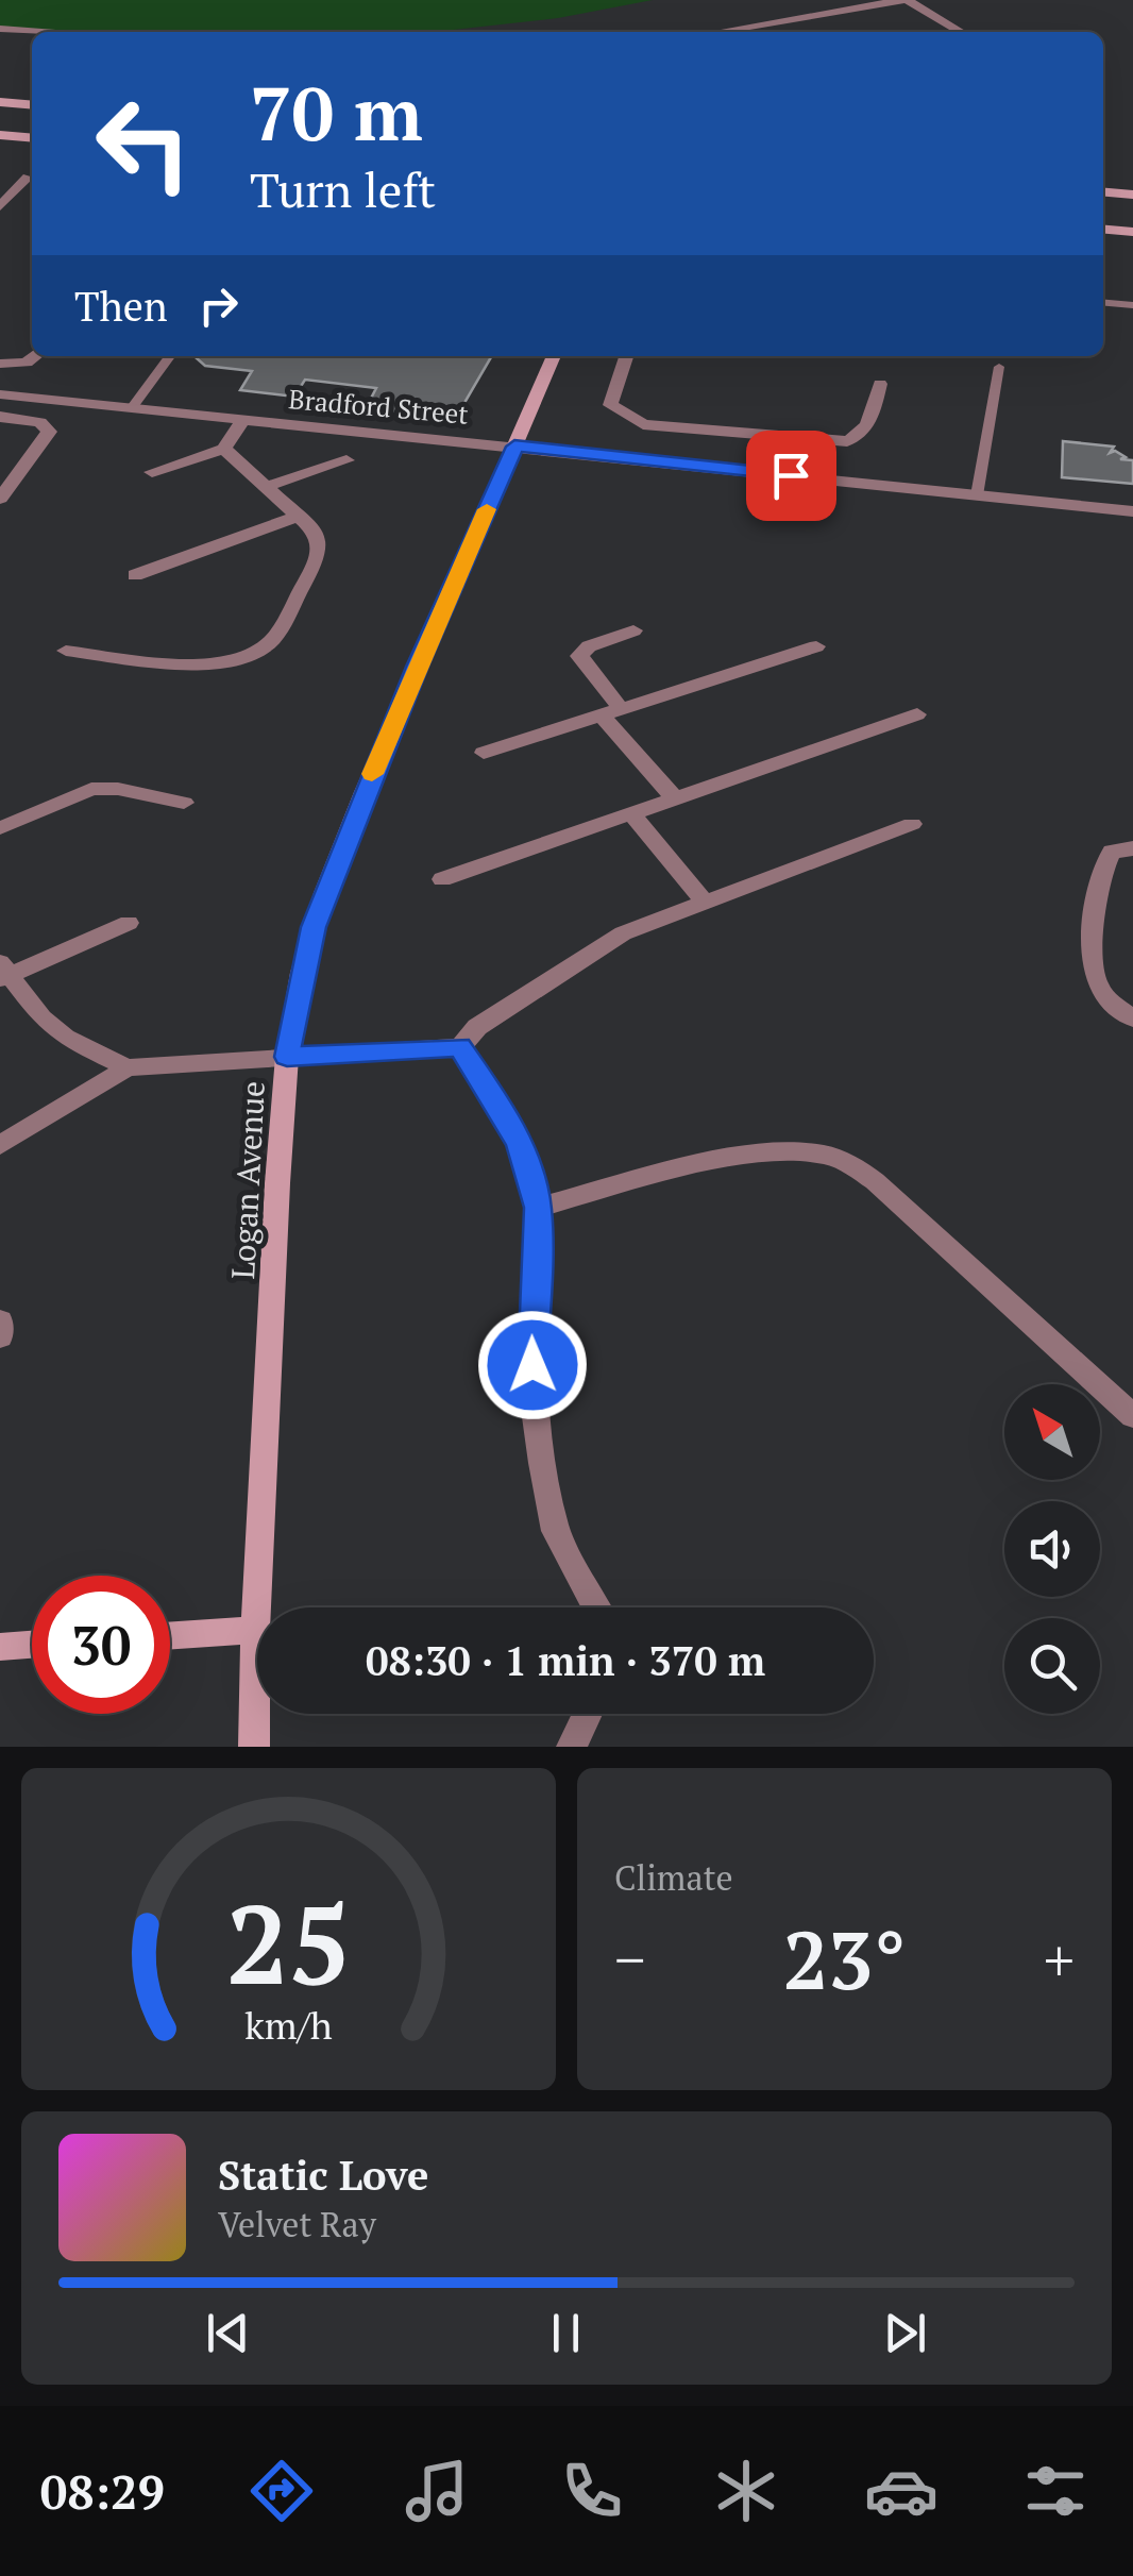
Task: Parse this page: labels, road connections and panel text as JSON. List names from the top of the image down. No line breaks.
{"streets":{"street":["Bradford Street","Logan Avenue"]},"crossings":[["Bradford Street","Logan Avenue"]],"north":"top left","page":{"turn":["70 m","Turn left"],"then":"Then","limit":"30","trip":"08:30 · 1 min · 370 m","tile":"Climate","heat":["−","23°","+"],"song":["Static Love","Velvet Ray"],"tabs":"08:29","gauge":["25","km/h"]}}
